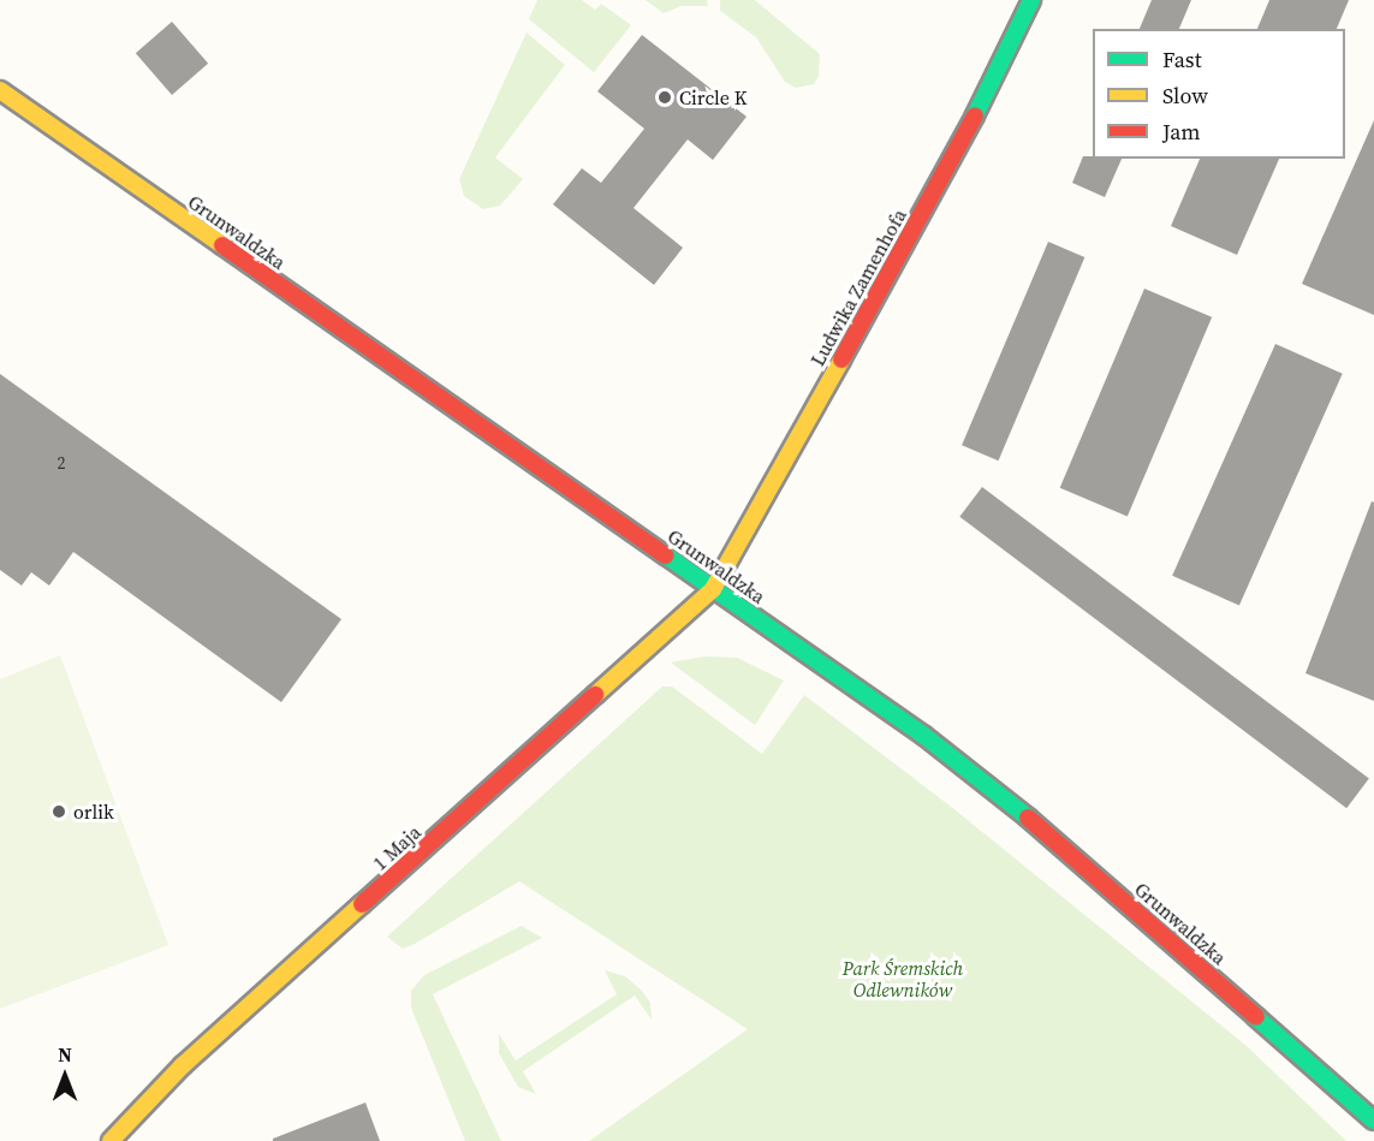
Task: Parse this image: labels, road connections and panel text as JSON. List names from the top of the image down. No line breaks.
{"streets":{"main road":["Grunwaldzka","Ludwika Zamenhofa","1 Maja"]},"crossings":[["Grunwaldzka","Ludwika Zamenhofa"],["Grunwaldzka","1 Maja"],["Ludwika Zamenhofa","1 Maja"]],"parks":["Park Śremskich Odlewników"],"places":["Circle K","orlik"],"house_numbers":["2"],"legend":["Fast","Slow","Jam"],"north":"top"}
